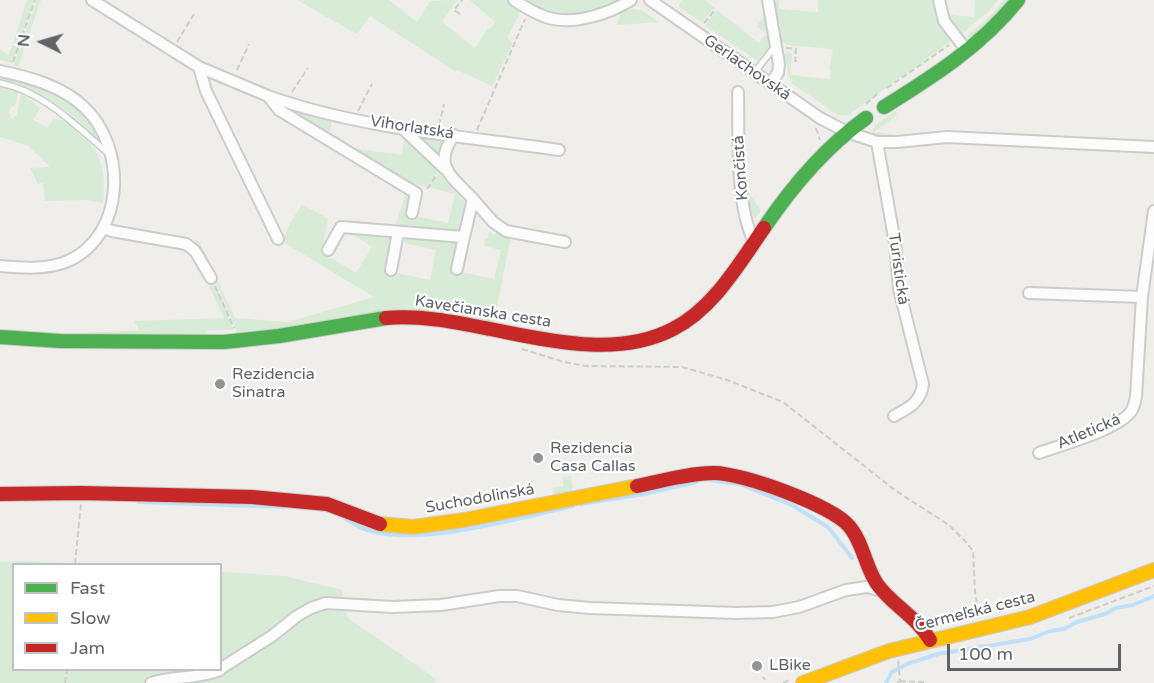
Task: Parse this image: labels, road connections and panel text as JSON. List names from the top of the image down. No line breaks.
{"streets":{"street":["Gerlachovská","Vihorlatská","Končistá","Turistická","Kavečianska cesta","Atletická","Suchodolinská","Čermeľská cesta"]},"crossings":[["Gerlachovská","Kavečianska cesta"],["Končistá","Kavečianska cesta"],["Suchodolinská","Čermeľská cesta"]],"places":["Rezidencia Sinatra","Rezidencia Casa Callas","LBike"],"legend":["Fast","Slow","Jam"],"scale_bar":"100 m","north":"left"}
